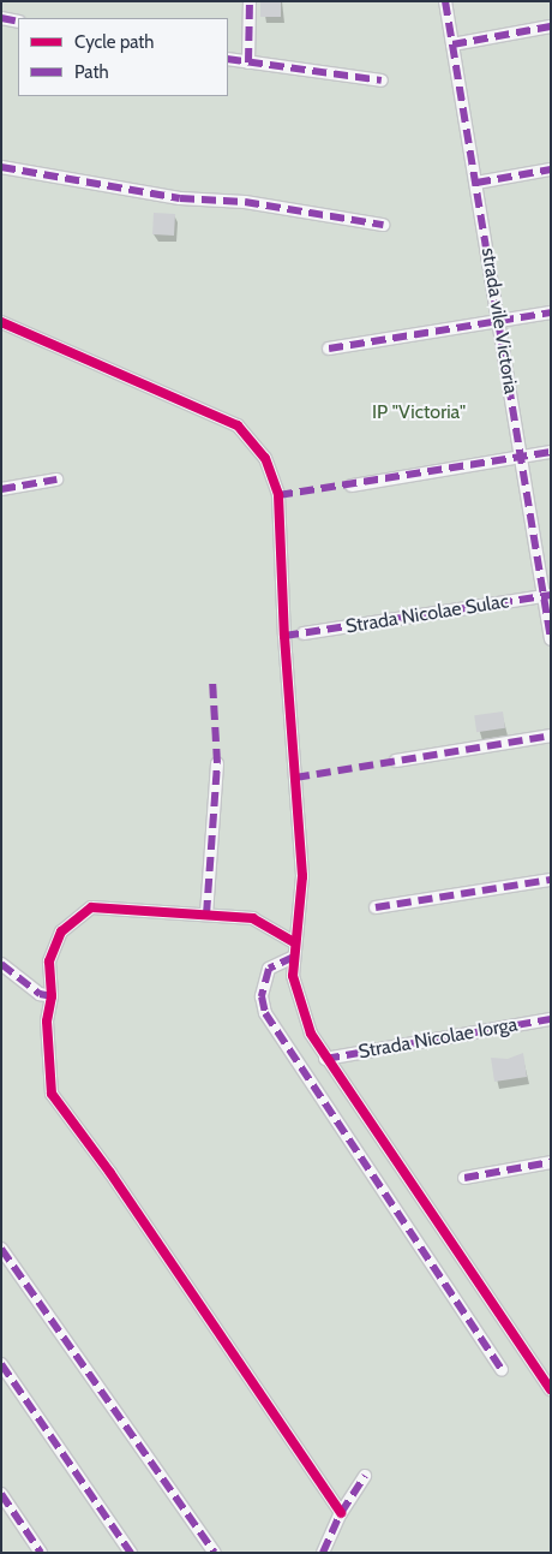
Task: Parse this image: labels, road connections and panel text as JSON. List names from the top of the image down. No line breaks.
{"streets":{"street":["strada vile Victoria","Strada Nicolae Sulac","Strada Nicolae Iorga"]},"crossings":[["strada vile Victoria","Strada Nicolae Sulac"]],"parks":["IP \"Victoria\""],"legend":["Cycle path","Path"]}
